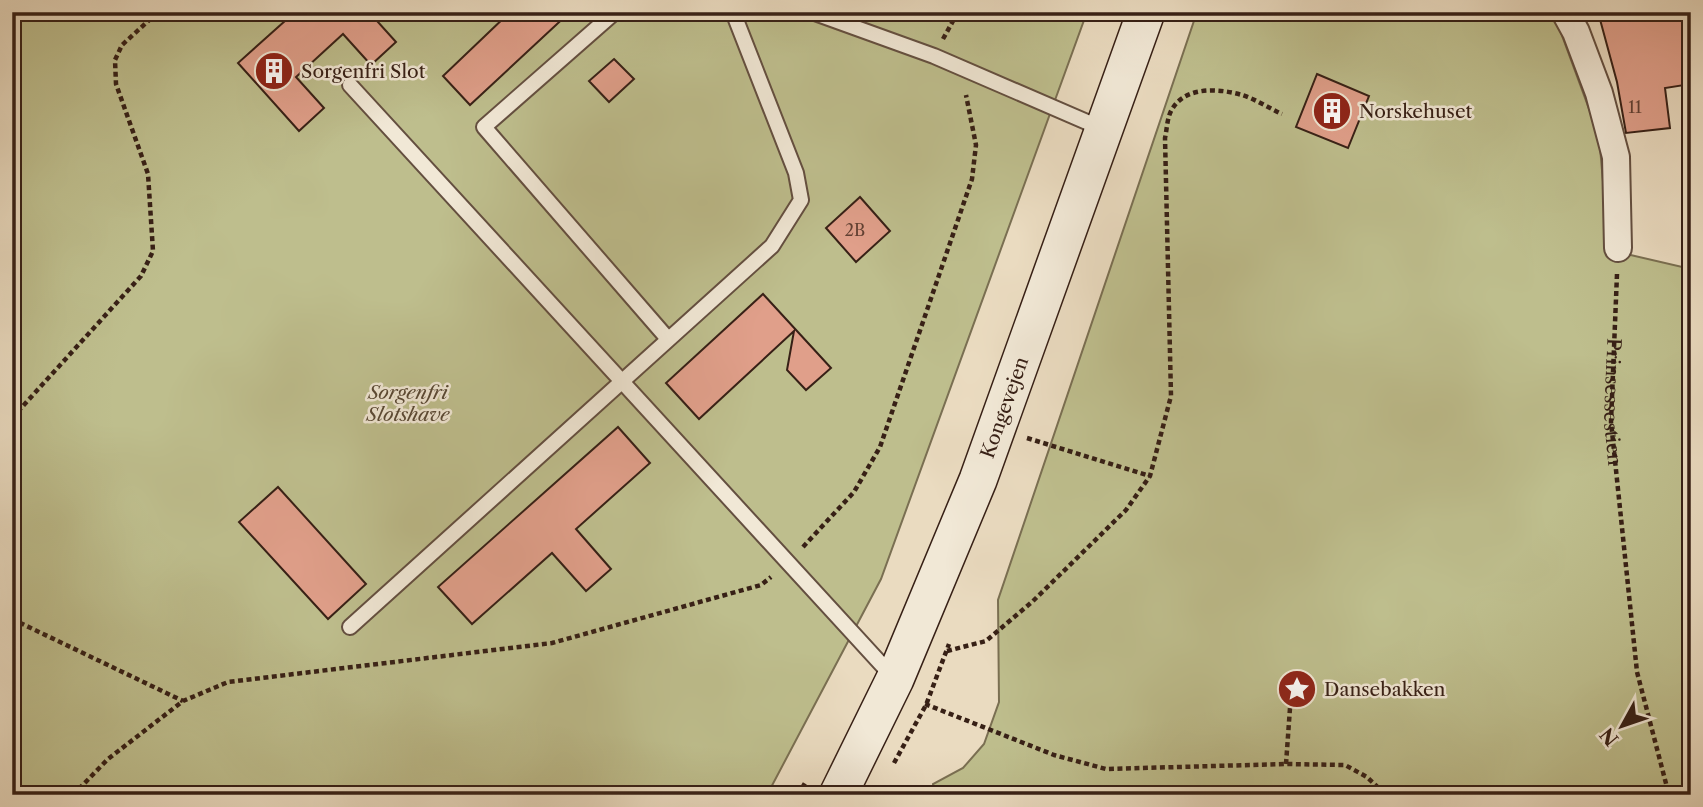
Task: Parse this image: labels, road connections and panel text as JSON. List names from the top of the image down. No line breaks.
{"streets":{"street":["Kongevejen"],"path":["Prinsessestien"]},"parks":["Sorgenfri Slotshave"],"places":{"building":["Sorgenfri Slot","Norskehuset"],"place":["Dansebakken"]},"house_numbers":["11","2B"],"north":"bottom left"}
